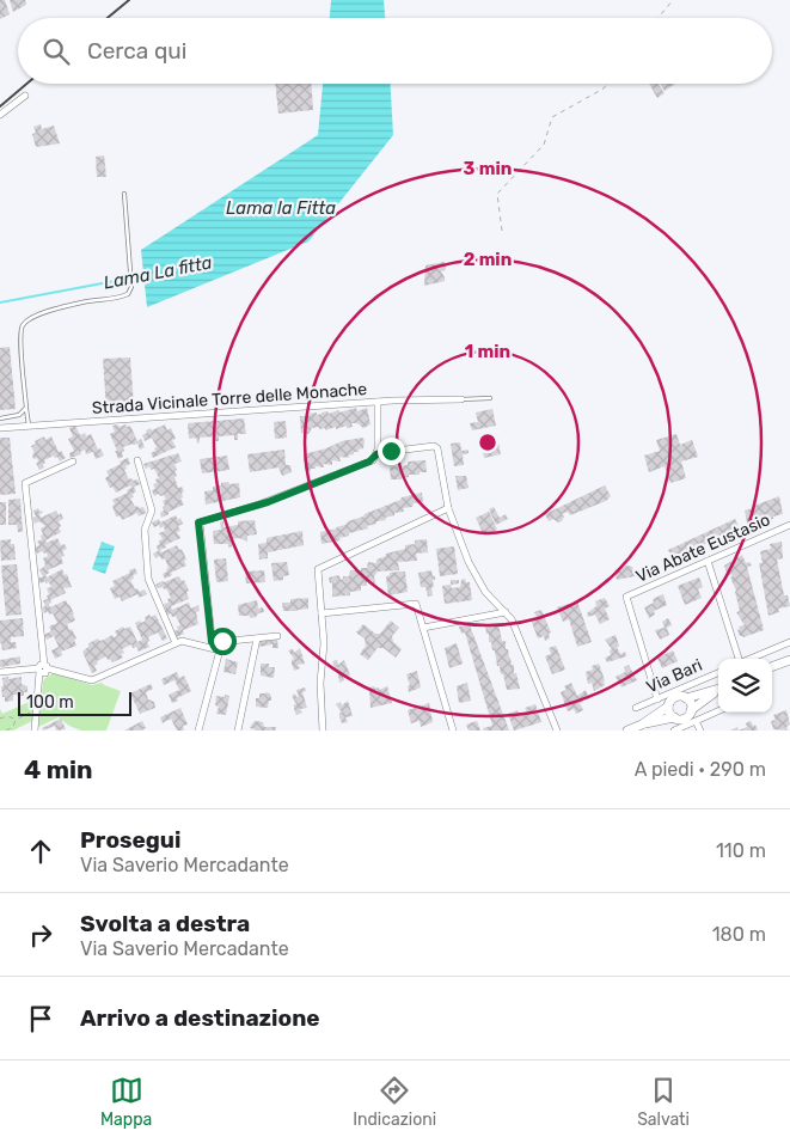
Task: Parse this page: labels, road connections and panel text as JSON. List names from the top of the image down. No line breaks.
{"streets":{"main road":["Via Bari"],"street":["Strada Vicinale Torre delle Monache","Via Abate Eustasio"]},"crossings":[["Via Abate Eustasio","Via Bari"]],"water":["Lama la Fitta","Lama La fitta"],"scale_bar":"100 m","page":{"search":"Cerca qui","scale":"100 m","heading":["4 min","A piedi · 290 m"],"list":[["Prosegui","Via Saverio Mercadante","110 m"],["Svolta a destra","Via Saverio Mercadante","180 m"],"Arrivo a destinazione"],"nav":["Mappa","Indicazioni","Salvati"]},"rings":["3 min","2 min","1 min"]}
